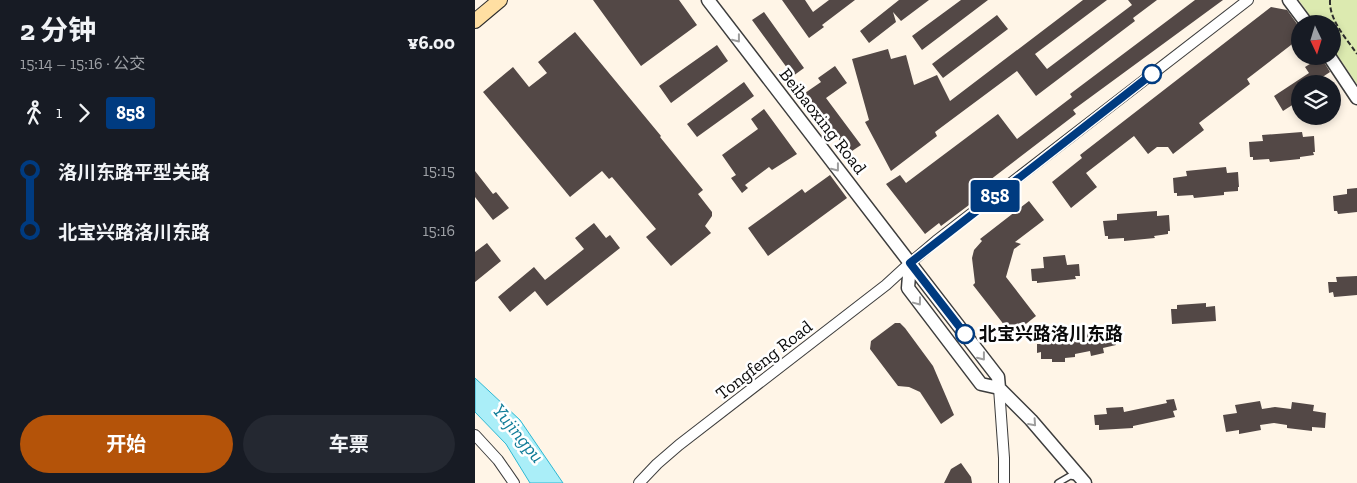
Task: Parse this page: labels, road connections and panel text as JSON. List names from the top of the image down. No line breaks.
{"streets":{"street":["Beibaoxing Road","Tongfeng Road"]},"crossings":[["Beibaoxing Road","Tongfeng Road"]],"one_way":["Beibaoxing Road"],"water":["Yujingpu"],"places":["北宝兴路洛川东路"],"lines":["bus line 858"],"north":"bottom","page":{"heading":["2 分钟","15:14 – 15:16 · 公交","¥6.00"],"on_map":"858","legs":["1","858"],"list":[{"name":"洛川东路平型关路","value":"15:15"},{"name":"北宝兴路洛川东路","value":"15:16"}],"buttons":["开始","车票"]}}
